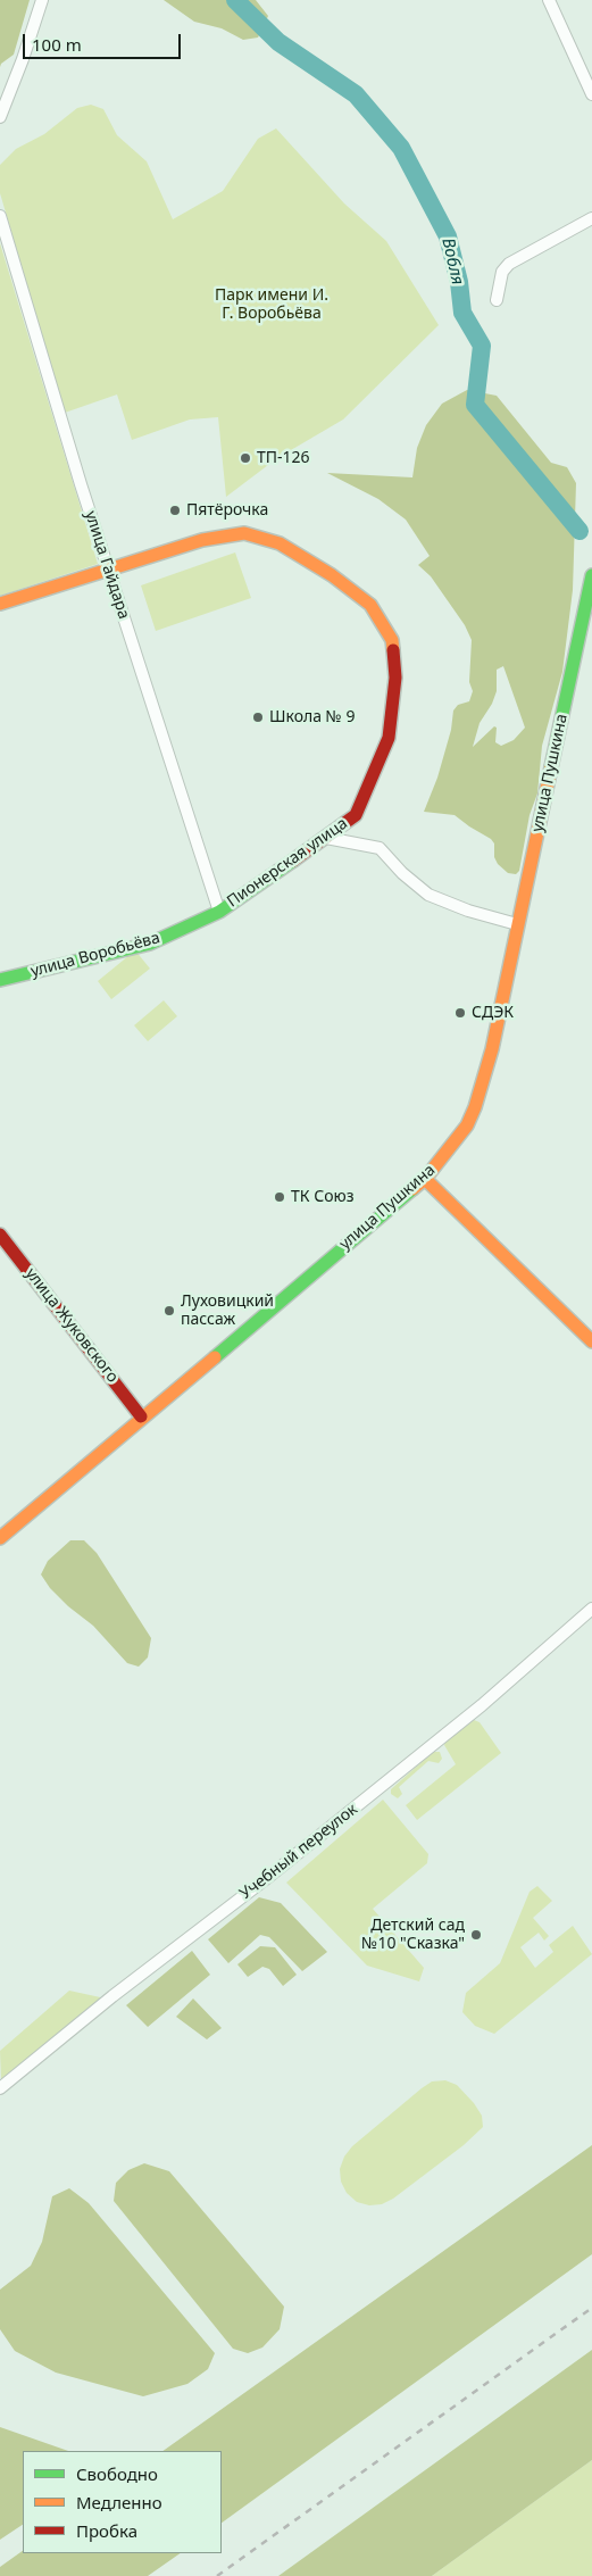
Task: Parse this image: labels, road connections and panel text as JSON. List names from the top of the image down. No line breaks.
{"streets":{"street":["улица Гайдара","улица Пушкина","Пионерская улица","улица Воробьёва","улица Жуковского","Учебный переулок"]},"crossings":[["улица Гайдара","Пионерская улица"],["улица Гайдара","улица Воробьёва"],["улица Пушкина","улица Жуковского"],["Пионерская улица","улица Воробьёва"]],"water":["Вобля"],"parks":["Парк имени И. Г. Воробьёва"],"places":["ТП-126","Пятёрочка","Школа № 9","СДЭК","ТК Союз","Луховицкий пассаж","Детский сад №10 \"Сказка\""],"legend":["Свободно","Медленно","Пробка"],"scale_bar":"100 m"}
